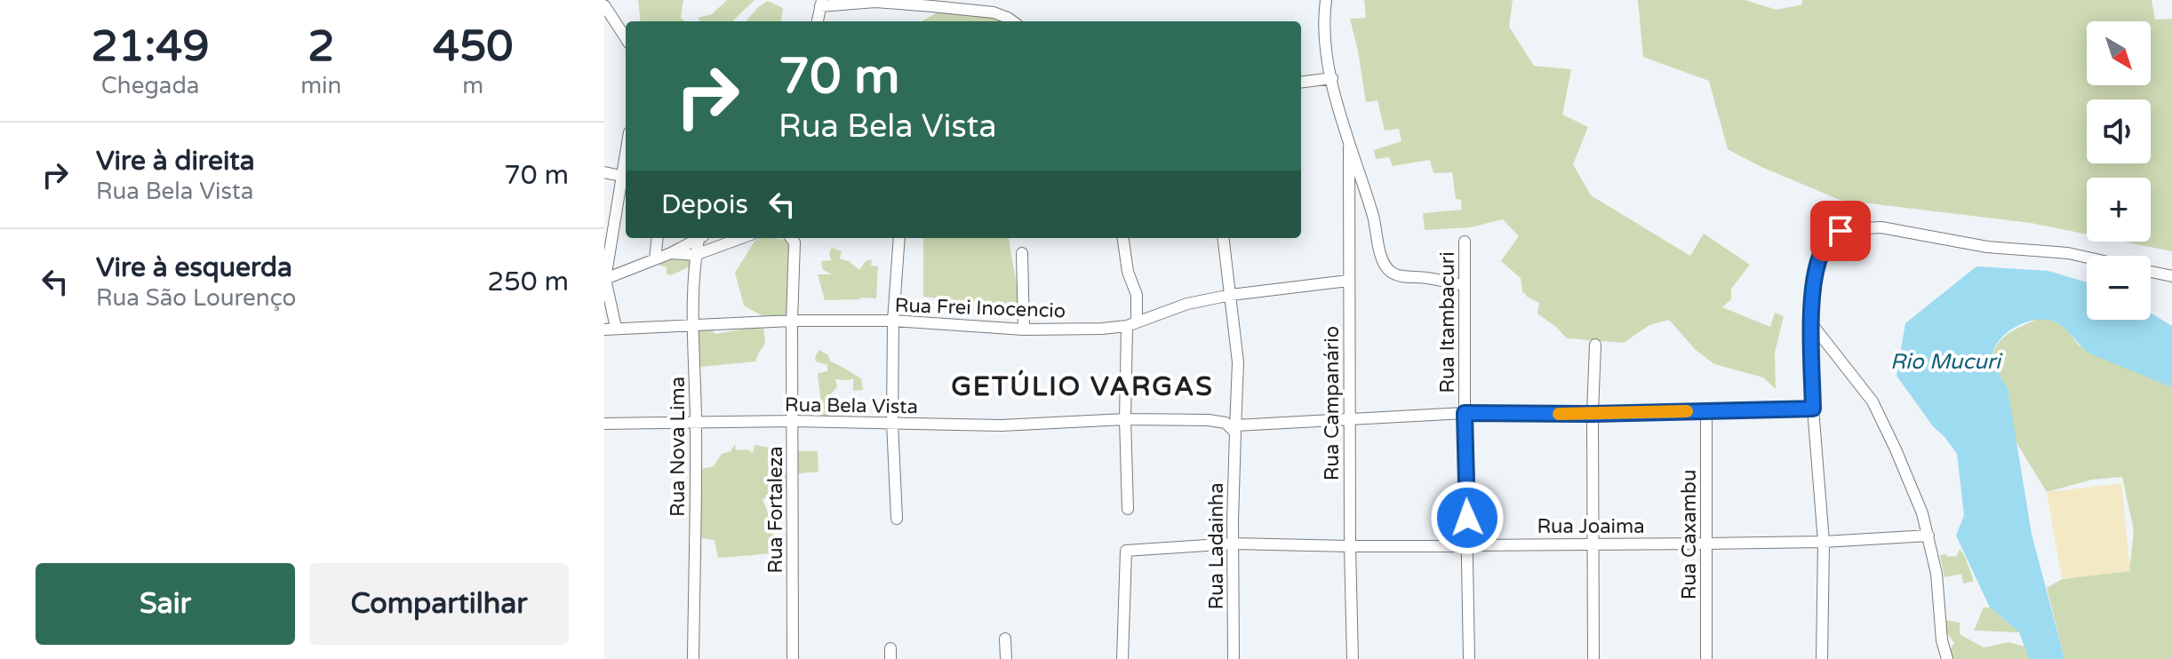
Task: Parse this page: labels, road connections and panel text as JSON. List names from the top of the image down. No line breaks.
{"streets":{"street":["Rua Frei Inocencio","Rua Itambacuri","Rua Campanário","Rua Bela Vista","Rua Nova Lima","Rua Fortaleza","Rua Joaima","Rua Caxambu","Rua Ladainha"]},"crossings":[["Rua Frei Inocencio","Rua Campanário"],["Rua Frei Inocencio","Rua Nova Lima"],["Rua Frei Inocencio","Rua Fortaleza"],["Rua Frei Inocencio","Rua Ladainha"],["Rua Itambacuri","Rua Campanário"],["Rua Itambacuri","Rua Bela Vista"],["Rua Itambacuri","Rua Joaima"],["Rua Campanário","Rua Bela Vista"],["Rua Campanário","Rua Joaima"],["Rua Bela Vista","Rua Nova Lima"],["Rua Bela Vista","Rua Fortaleza"],["Rua Bela Vista","Rua Caxambu"],["Rua Bela Vista","Rua Ladainha"],["Rua Joaima","Rua Caxambu"],["Rua Joaima","Rua Ladainha"]],"districts":["GETÚLIO VARGAS"],"water":["Rio Mucuri"],"north":"bottom right","page":{"eta":["21:49","Chegada","2","min","450","m"],"map_buttons":["+","−"],"turn":["70 m","Rua Bela Vista"],"list":[{"name":"Vire à direita","note":"Rua Bela Vista","value":"70 m"},{"name":"Vire à esquerda","note":"Rua São Lourenço","value":"250 m"}],"then":"Depois","buttons":["Sair","Compartilhar"]}}
